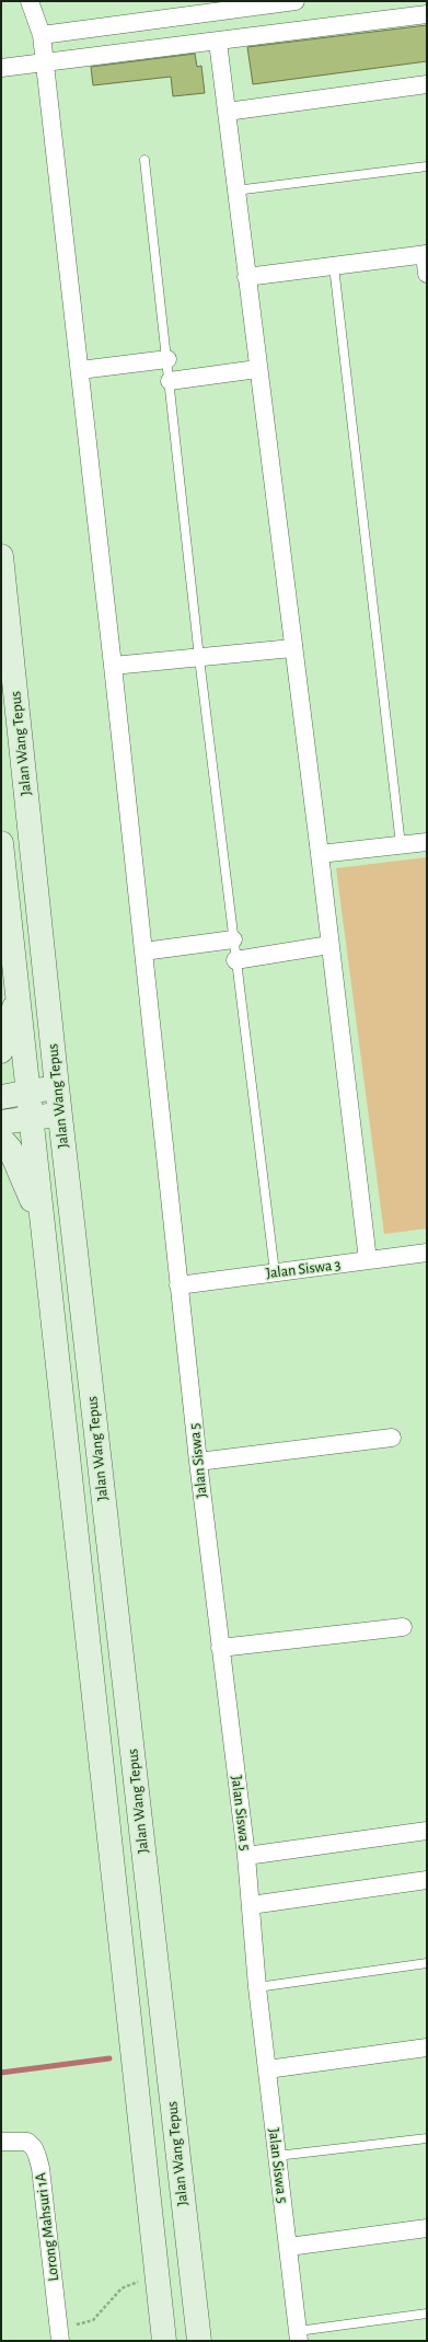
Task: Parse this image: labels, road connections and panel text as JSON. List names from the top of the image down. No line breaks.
{"streets":{"main road":["Jalan Wang Tepus"],"street":["Jalan Siswa 3","Jalan Siswa 5","Lorong Mahsuri 1A"]},"crossings":[["Jalan Siswa 3","Jalan Siswa 5"]]}
